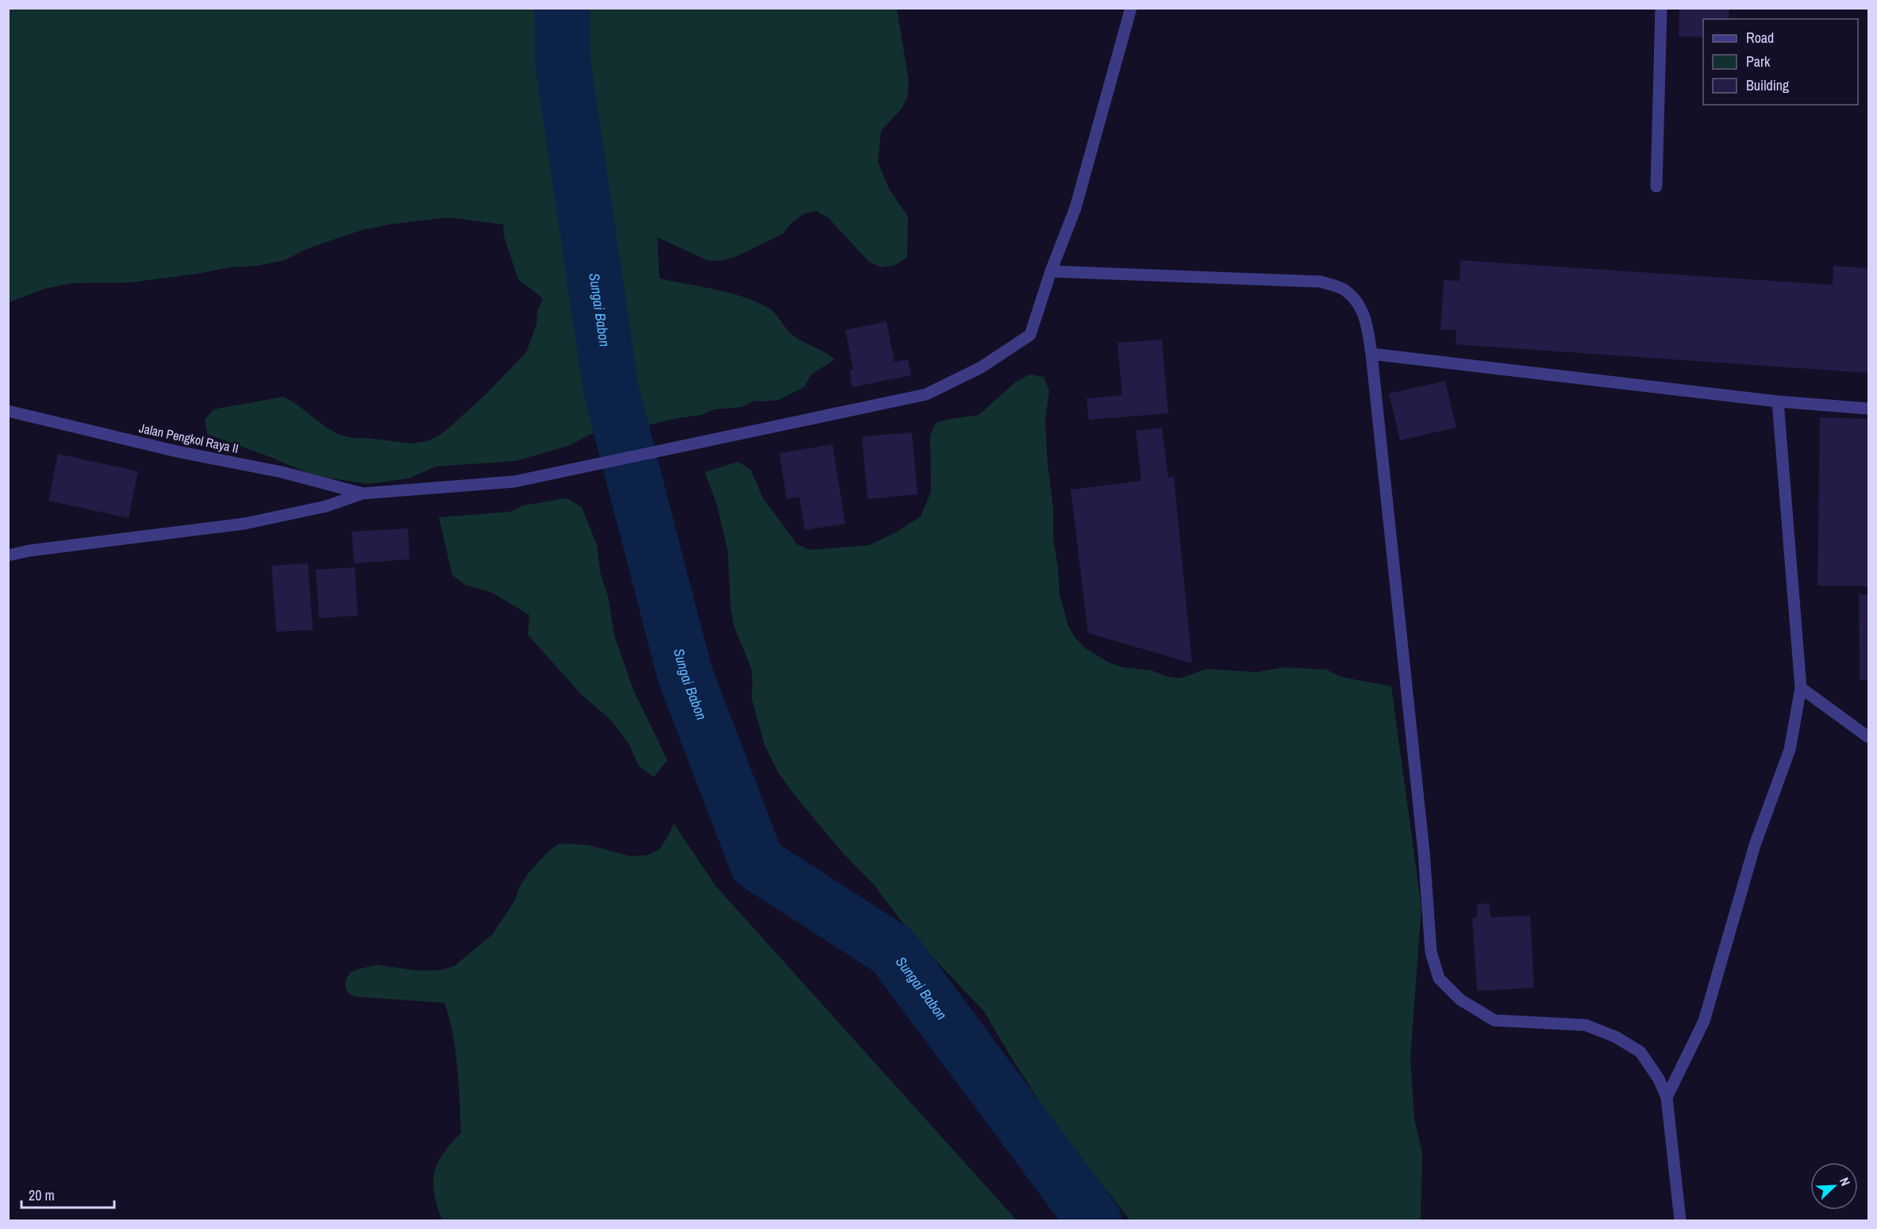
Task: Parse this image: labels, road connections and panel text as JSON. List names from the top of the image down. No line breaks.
{"streets":{"street":["Jalan Pengkol Raya II"]},"water":["Sungai Babon"],"legend":["Road","Park","Building"],"scale_bar":"20 m","north":"top right"}
